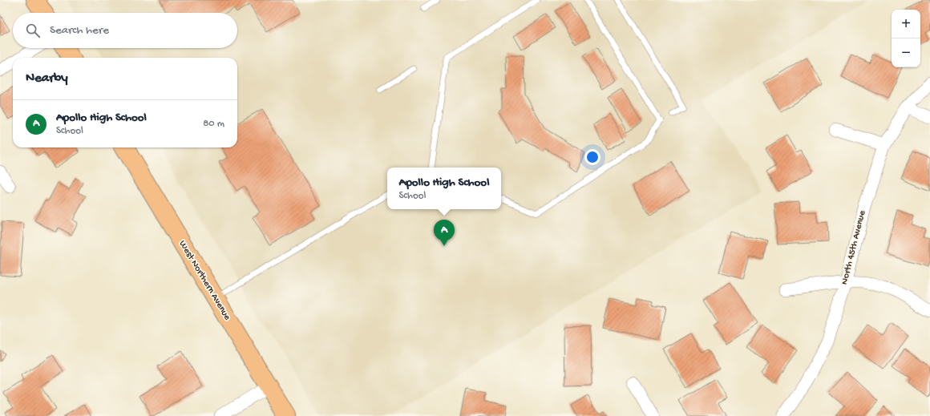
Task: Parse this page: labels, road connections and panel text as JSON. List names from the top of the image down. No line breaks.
{"streets":{"main road":["West Northern Avenue"],"street":["North 45th Avenue"]},"page":{"map_buttons":["+","−"],"search":"Search here","heading":"Nearby","list":[{"mark":"A","name":"Apollo High School","note":"School","value":"80 m"}],"popup":["Apollo High School","School"],"pins":"A"}}
